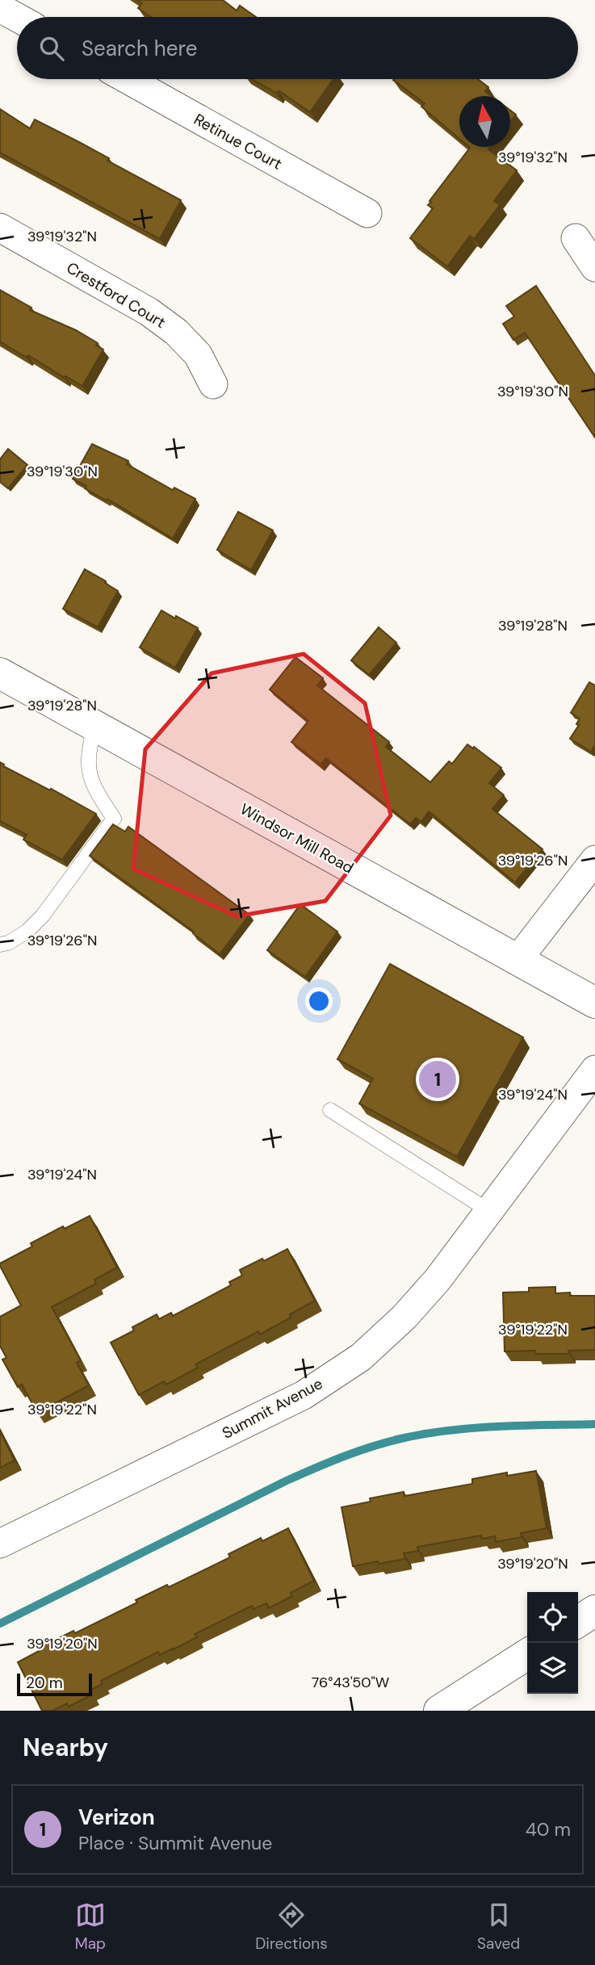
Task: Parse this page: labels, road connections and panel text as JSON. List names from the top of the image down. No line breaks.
{"streets":{"main road":["Windsor Mill Road"],"street":["Retinue Court","Crestford Court","Summit Avenue"]},"scale_bar":"20 m","north":"top","page":{"search":"Search here","pins":"1","scale":"20 m","heading":"Nearby","list":[{"mark":"1","name":"Verizon","note":"Place · Summit Avenue","value":"40 m"}],"nav":["Map","Directions","Saved"]},"coordinates":["39°19'32\"N","39°19'30\"N","39°19'28\"N","39°19'26\"N","39°19'24\"N","39°19'22\"N","39°19'20\"N","76°43'50\"W"]}
